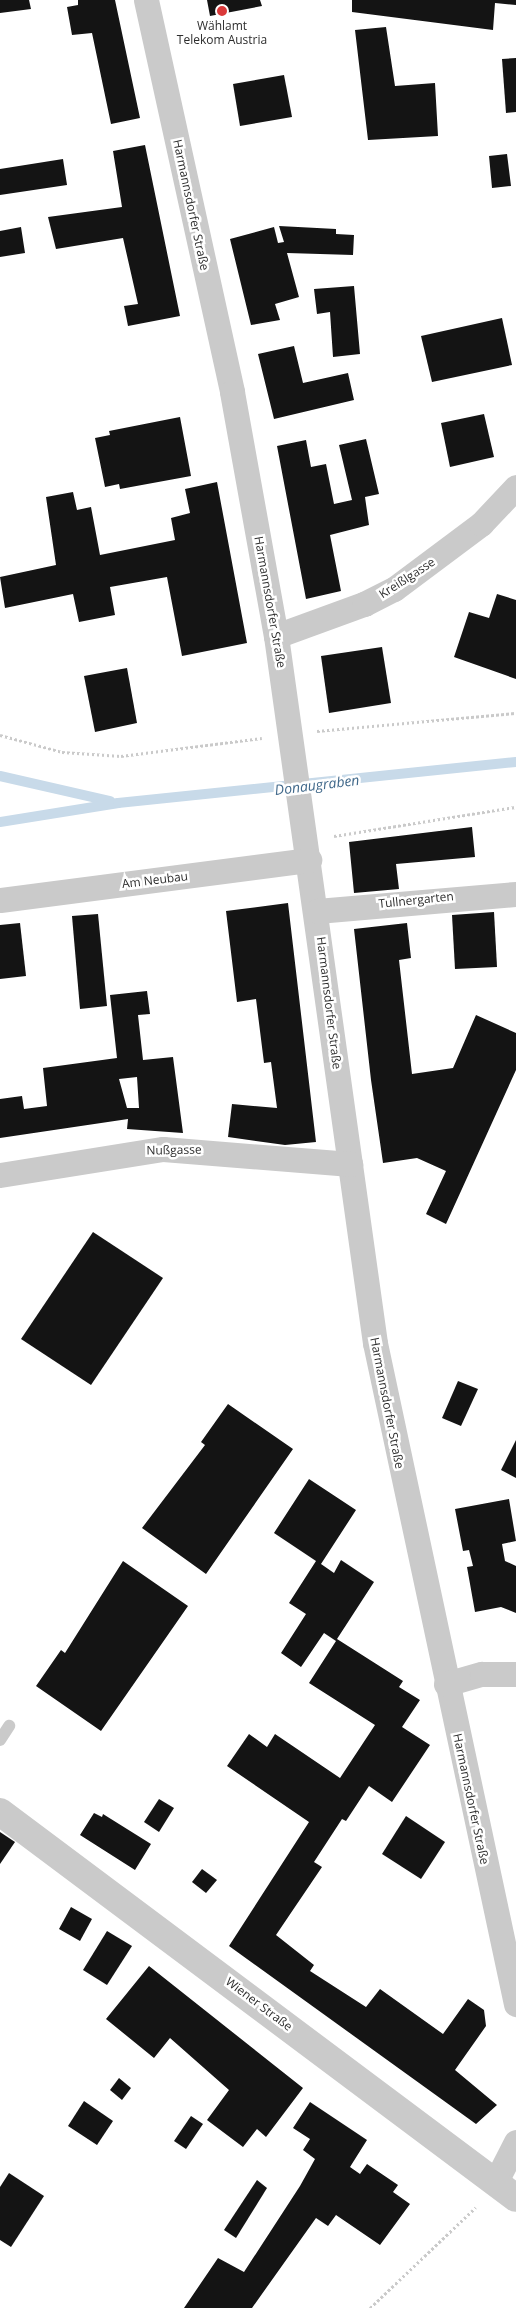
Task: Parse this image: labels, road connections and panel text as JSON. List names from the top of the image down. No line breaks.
{"streets":{"street":["Harmannsdorfer Straße","Kreißlgasse","Am Neubau","Tullnergarten","Nußgasse","Wiener Straße"]},"crossings":[["Harmannsdorfer Straße","Kreißlgasse"],["Harmannsdorfer Straße","Am Neubau"],["Harmannsdorfer Straße","Tullnergarten"],["Harmannsdorfer Straße","Nußgasse"]],"water":["Donaugraben"],"places":["Wählamt Telekom Austria"]}
